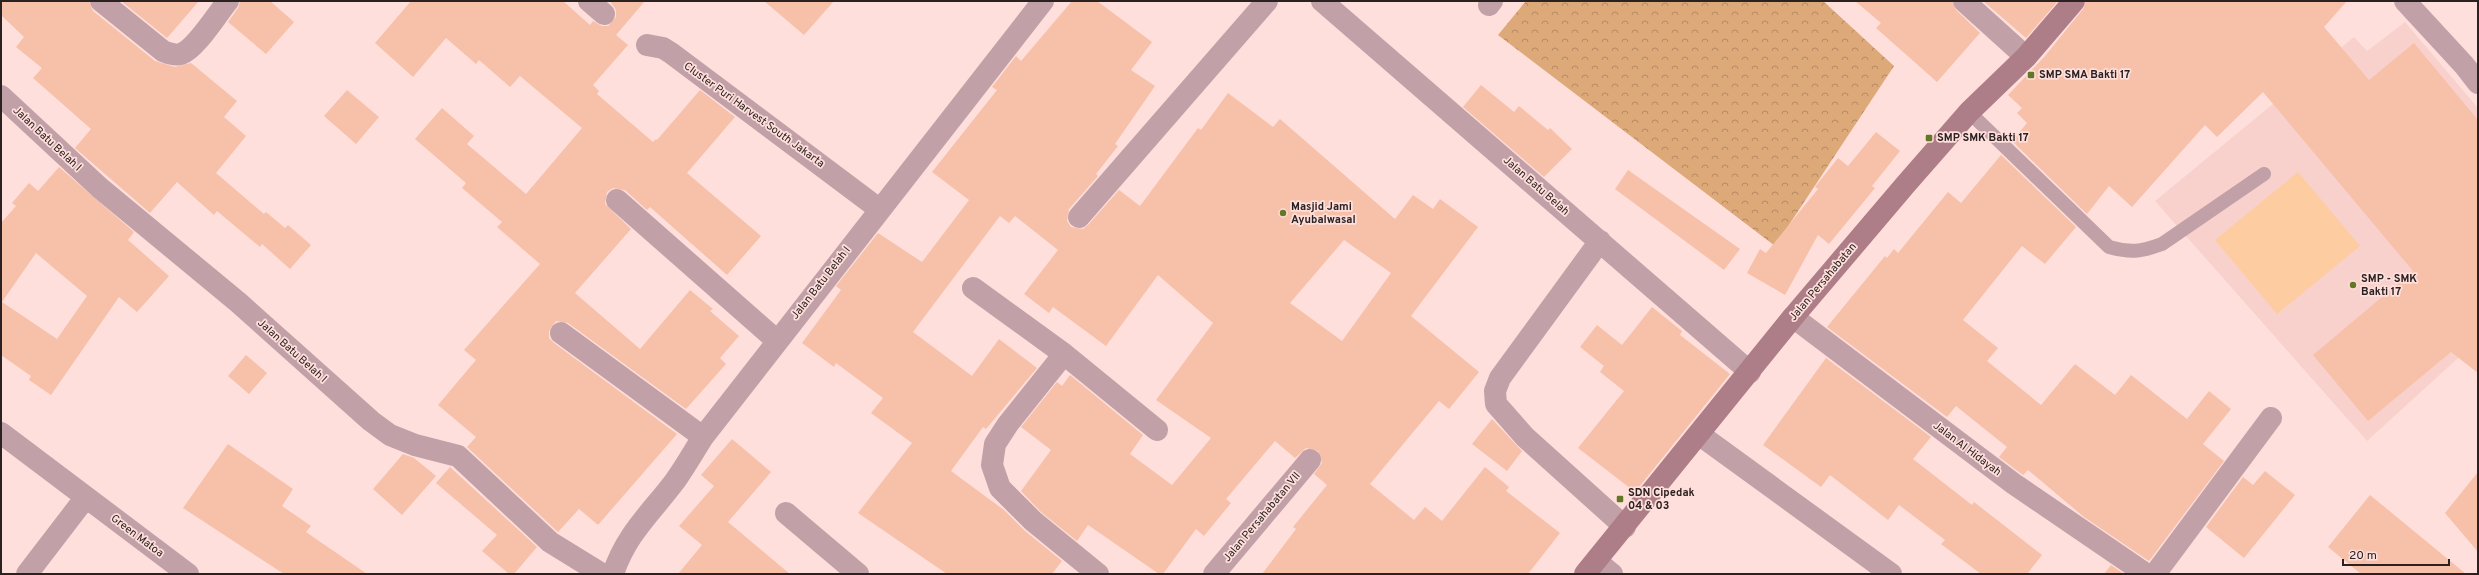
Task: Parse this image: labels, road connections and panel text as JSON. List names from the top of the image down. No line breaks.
{"streets":{"street":["Cluster Puri Harvest South Jakarta","Jalan Batu Belah I","Jalan Batu Belah","Jalan Persahabatan","Jalan Al Hidayah","Jalan Persahabatan VII","Green Matoa"]},"crossings":[["Cluster Puri Harvest South Jakarta","Jalan Batu Belah I"],["Jalan Batu Belah","Jalan Persahabatan"],["Jalan Persahabatan","Jalan Al Hidayah"]],"places":{"transit":["SMP SMA Bakti 17","SMP SMK Bakti 17","SDN Cipedak 04 & 03"],"other":["Masjid Jami Ayubalwasal","SMP - SMK Bakti 17"]},"scale_bar":"20 m"}
